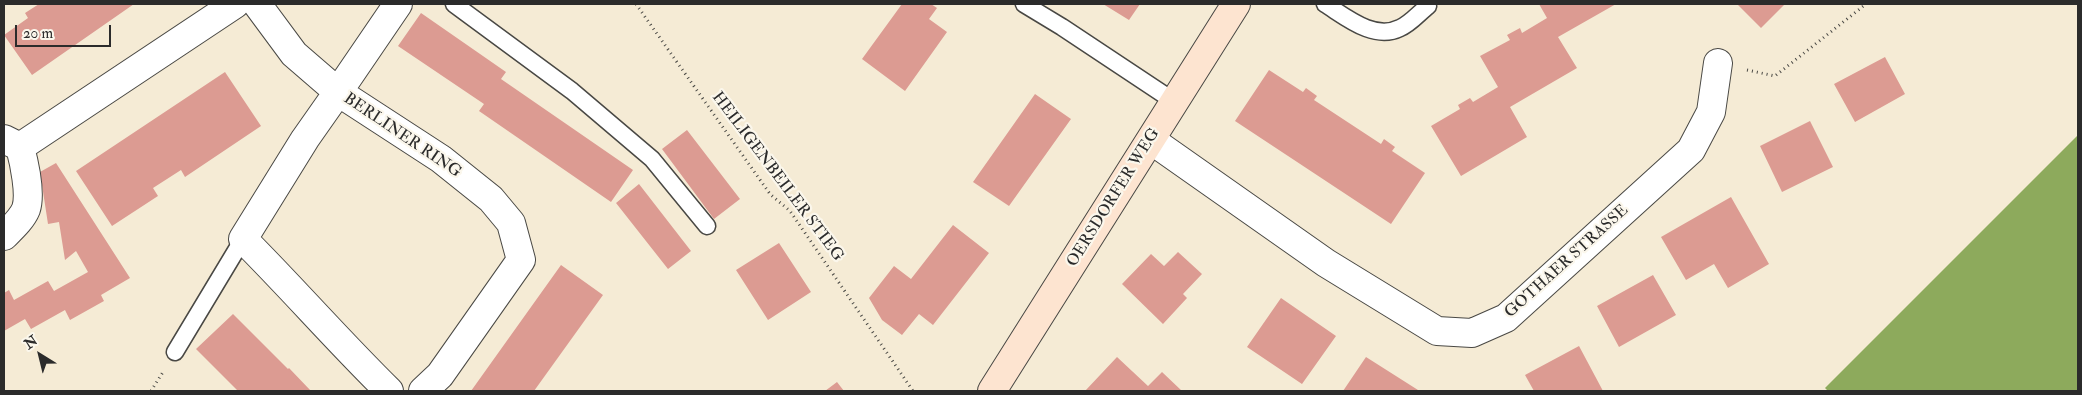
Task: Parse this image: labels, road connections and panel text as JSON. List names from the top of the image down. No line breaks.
{"streets":{"street":["BERLINER RING","OERSDORFER WEG","GOTHAER STRASSE"],"path":["HEILIGENBEILER STIEG"]},"crossings":[["OERSDORFER WEG","GOTHAER STRASSE"]],"scale_bar":"20 m","north":"top left"}
